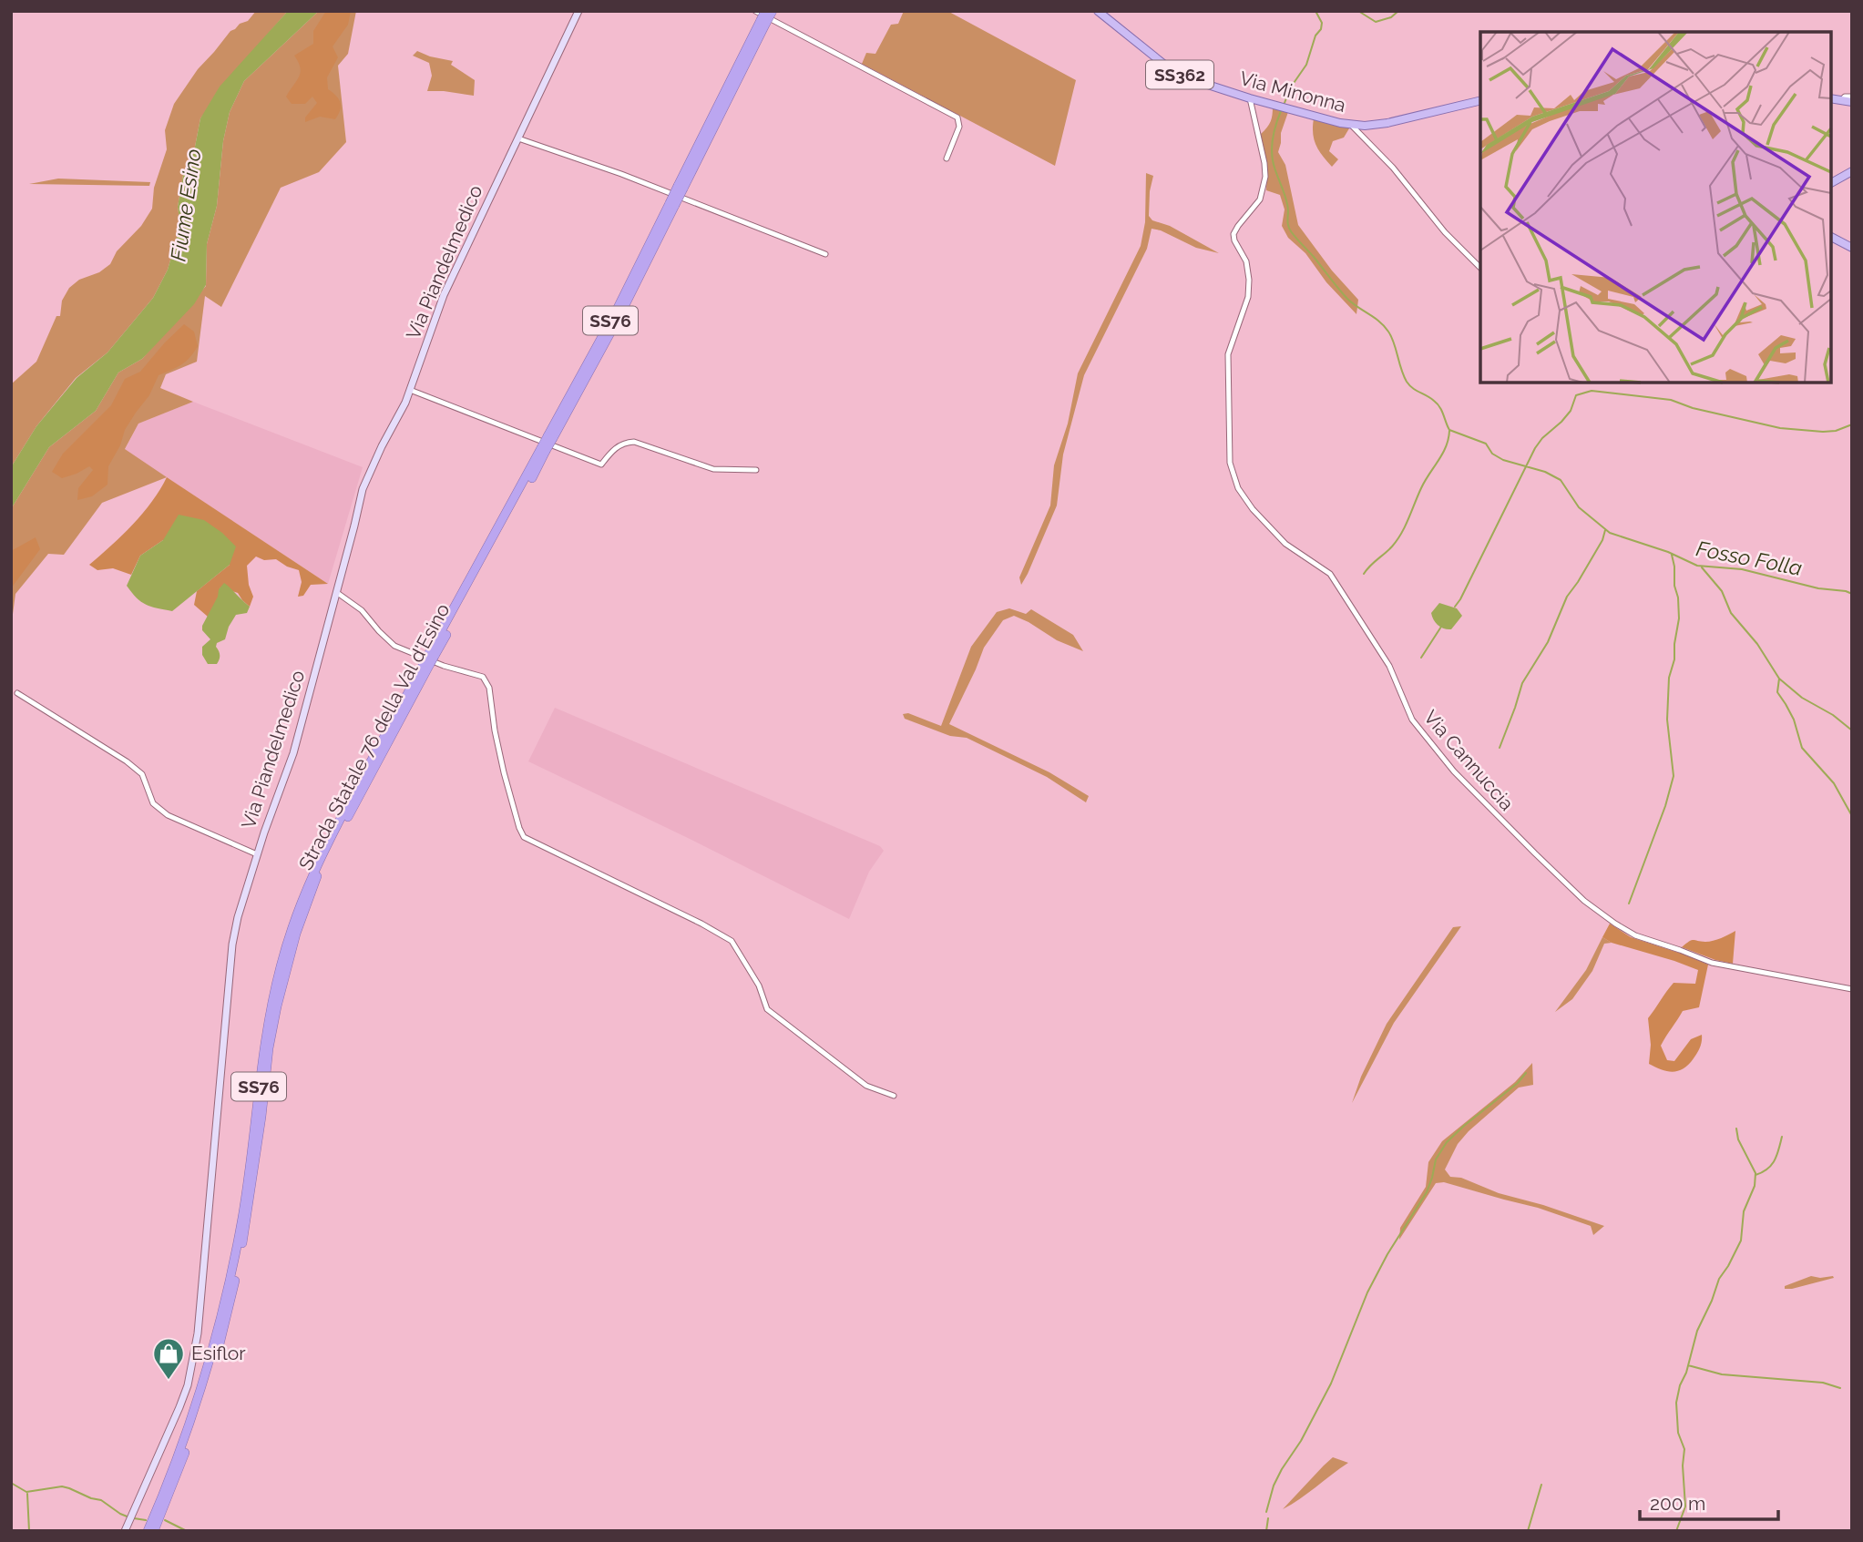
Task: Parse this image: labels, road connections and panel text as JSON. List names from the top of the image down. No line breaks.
{"streets":{"highway":["SS76","Strada Statale 76 della Val d'Esino"],"main road":["SS362","Via Minonna","Via Piandelmedico"],"street":["Via Cannuccia"]},"crossings":[["Via Minonna","Via Cannuccia"]],"water":["Fiume Esino","Fosso Folla"],"places":{"shop":["Esiflor"]},"scale_bar":"200 m"}
